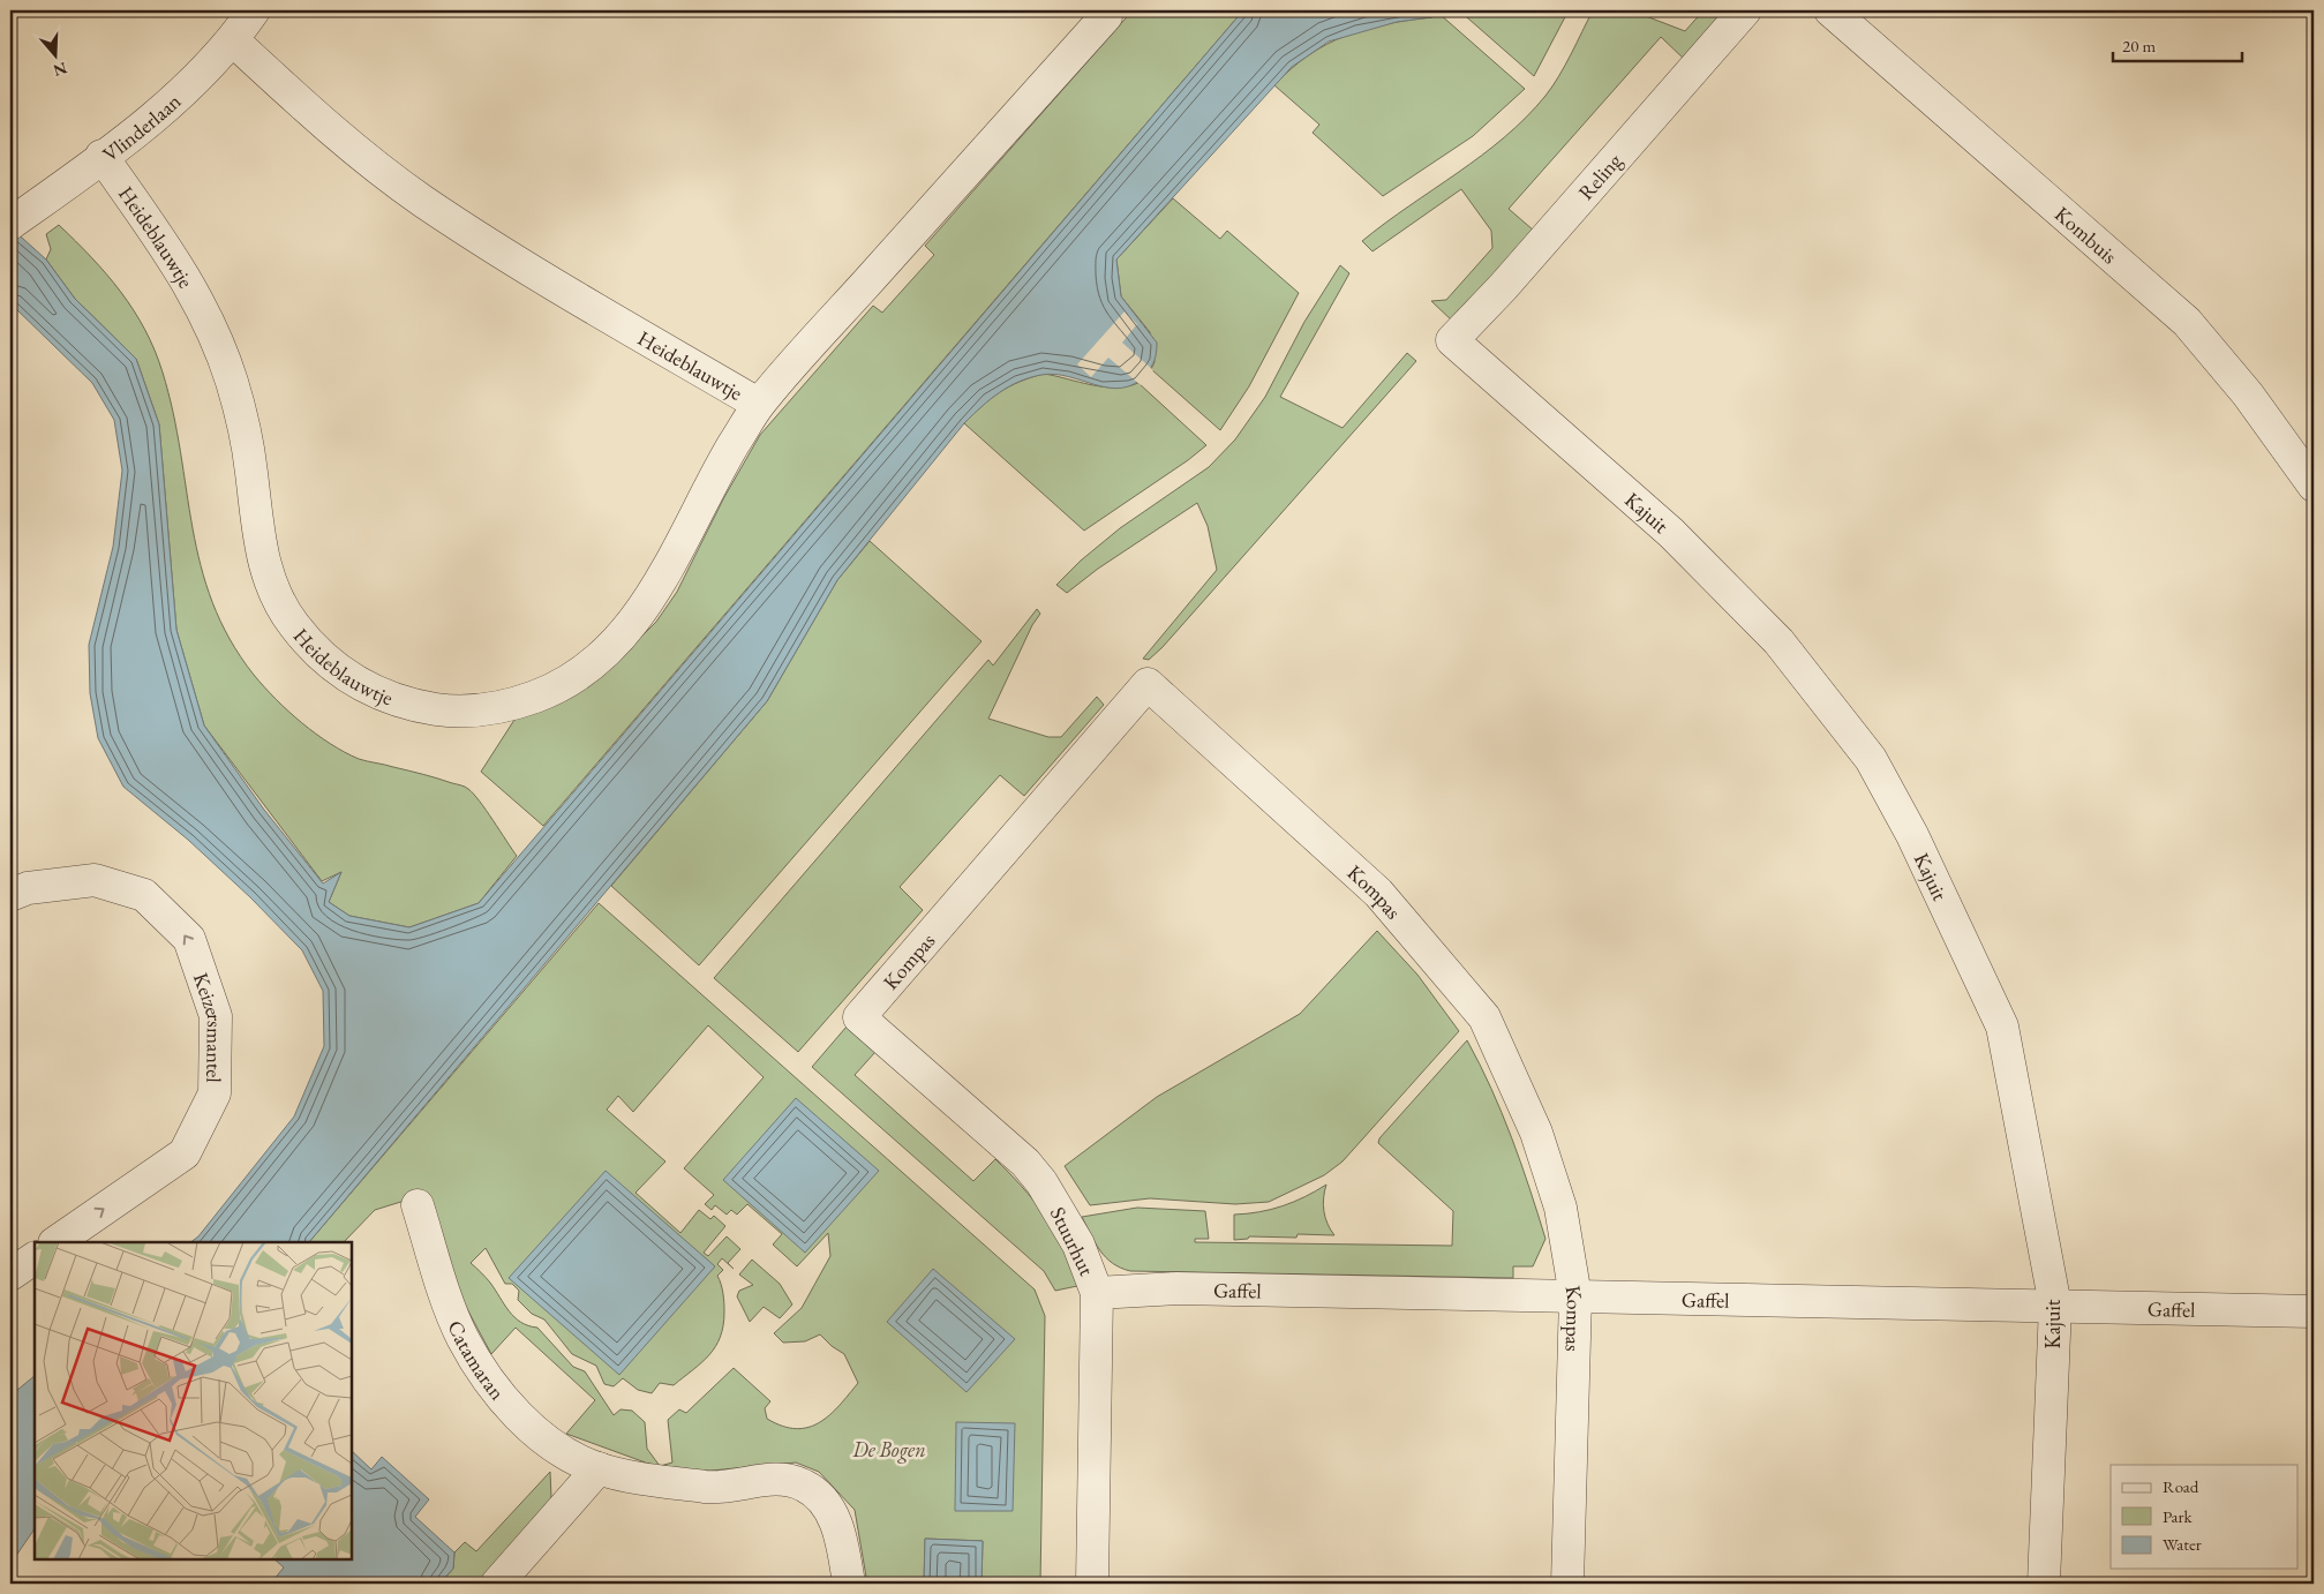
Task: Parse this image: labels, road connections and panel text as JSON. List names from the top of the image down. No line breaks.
{"streets":{"street":["Vlinderlaan","Reling","Kombuis","Heideblauwtje","Kajuit","Kompas","Keizersmantel","Stuurhut","Gaffel","Catamaran"]},"crossings":[["Vlinderlaan","Heideblauwtje"],["Reling","Kajuit"],["Kajuit","Gaffel"],["Kompas","Stuurhut"],["Kompas","Gaffel"],["Stuurhut","Gaffel"]],"parks":["De Bogen"],"legend":["Road","Park","Water"],"scale_bar":"20 m","north":"bottom"}
